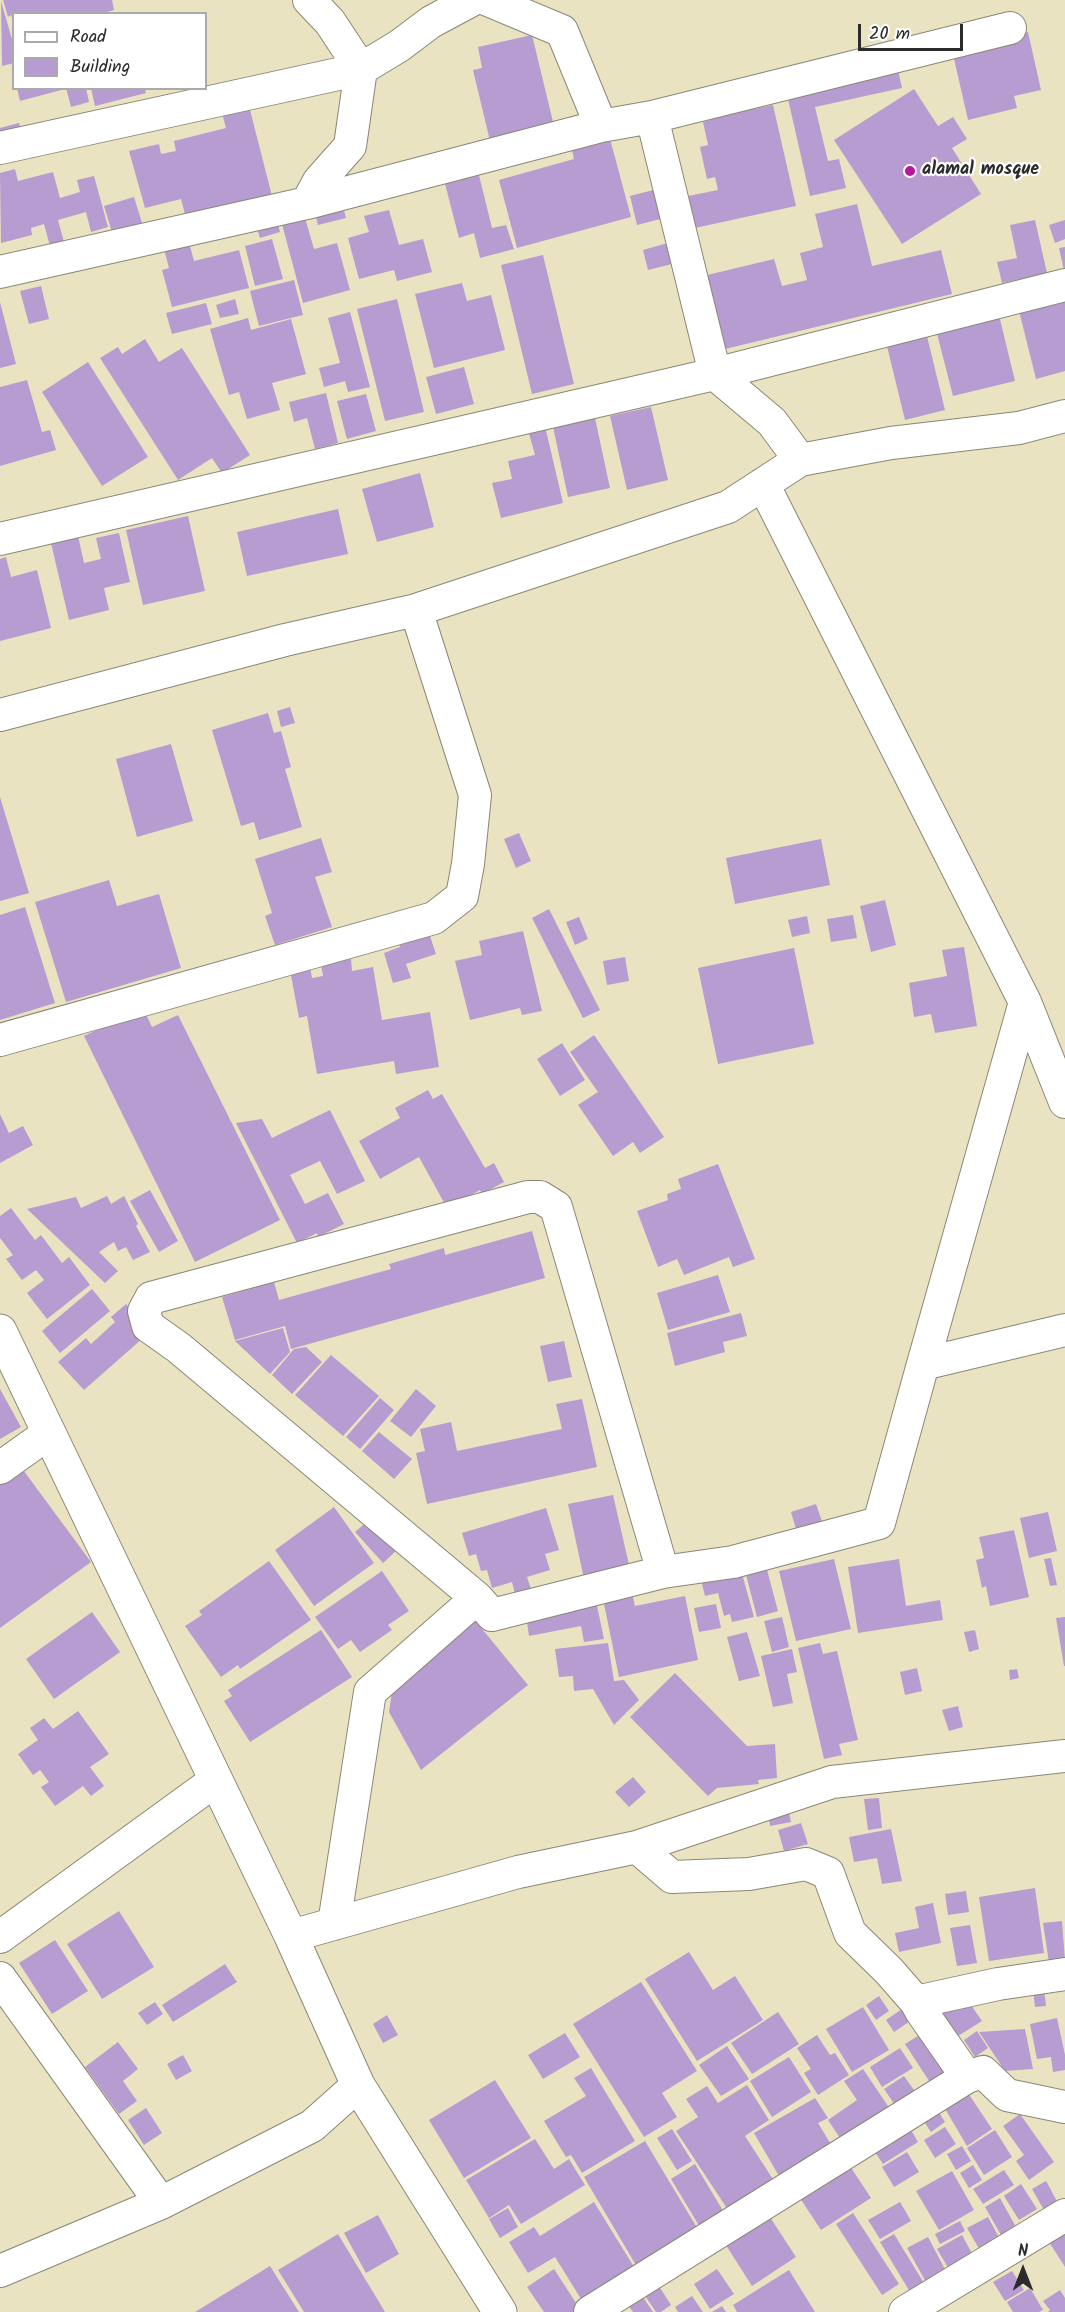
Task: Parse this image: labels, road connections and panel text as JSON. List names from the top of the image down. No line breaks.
{"places":["alamal mosque"],"legend":["Road","Building"],"scale_bar":"20 m","north":"top"}
